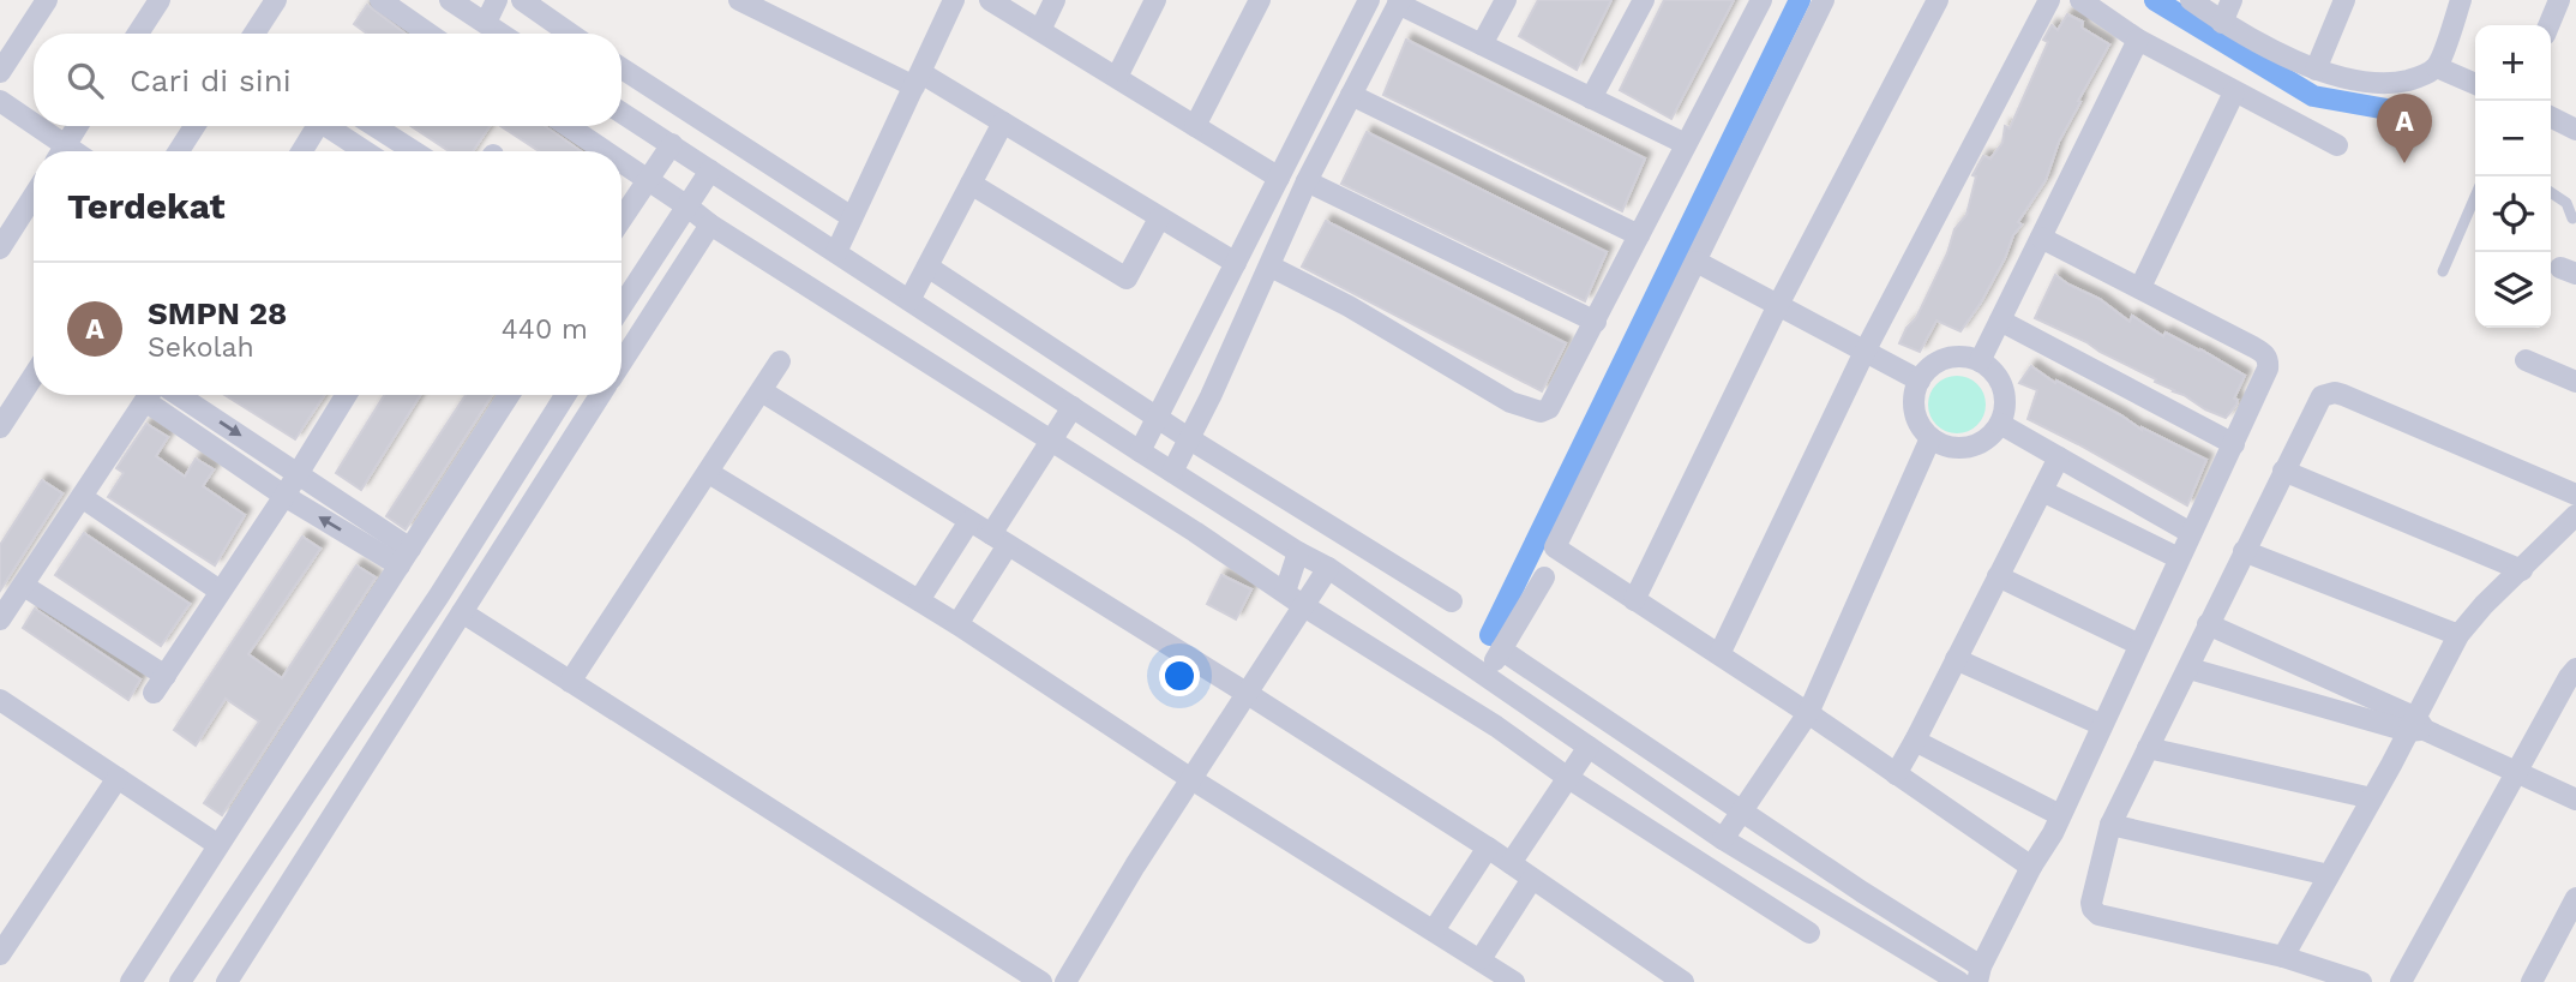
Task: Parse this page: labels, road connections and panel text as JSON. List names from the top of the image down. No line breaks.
{"page":{"map_buttons":["+","−"],"search":"Cari di sini","pins":"A","heading":"Terdekat","list":[{"mark":"A","name":"SMPN 28","note":"Sekolah","value":"440 m"}]}}
